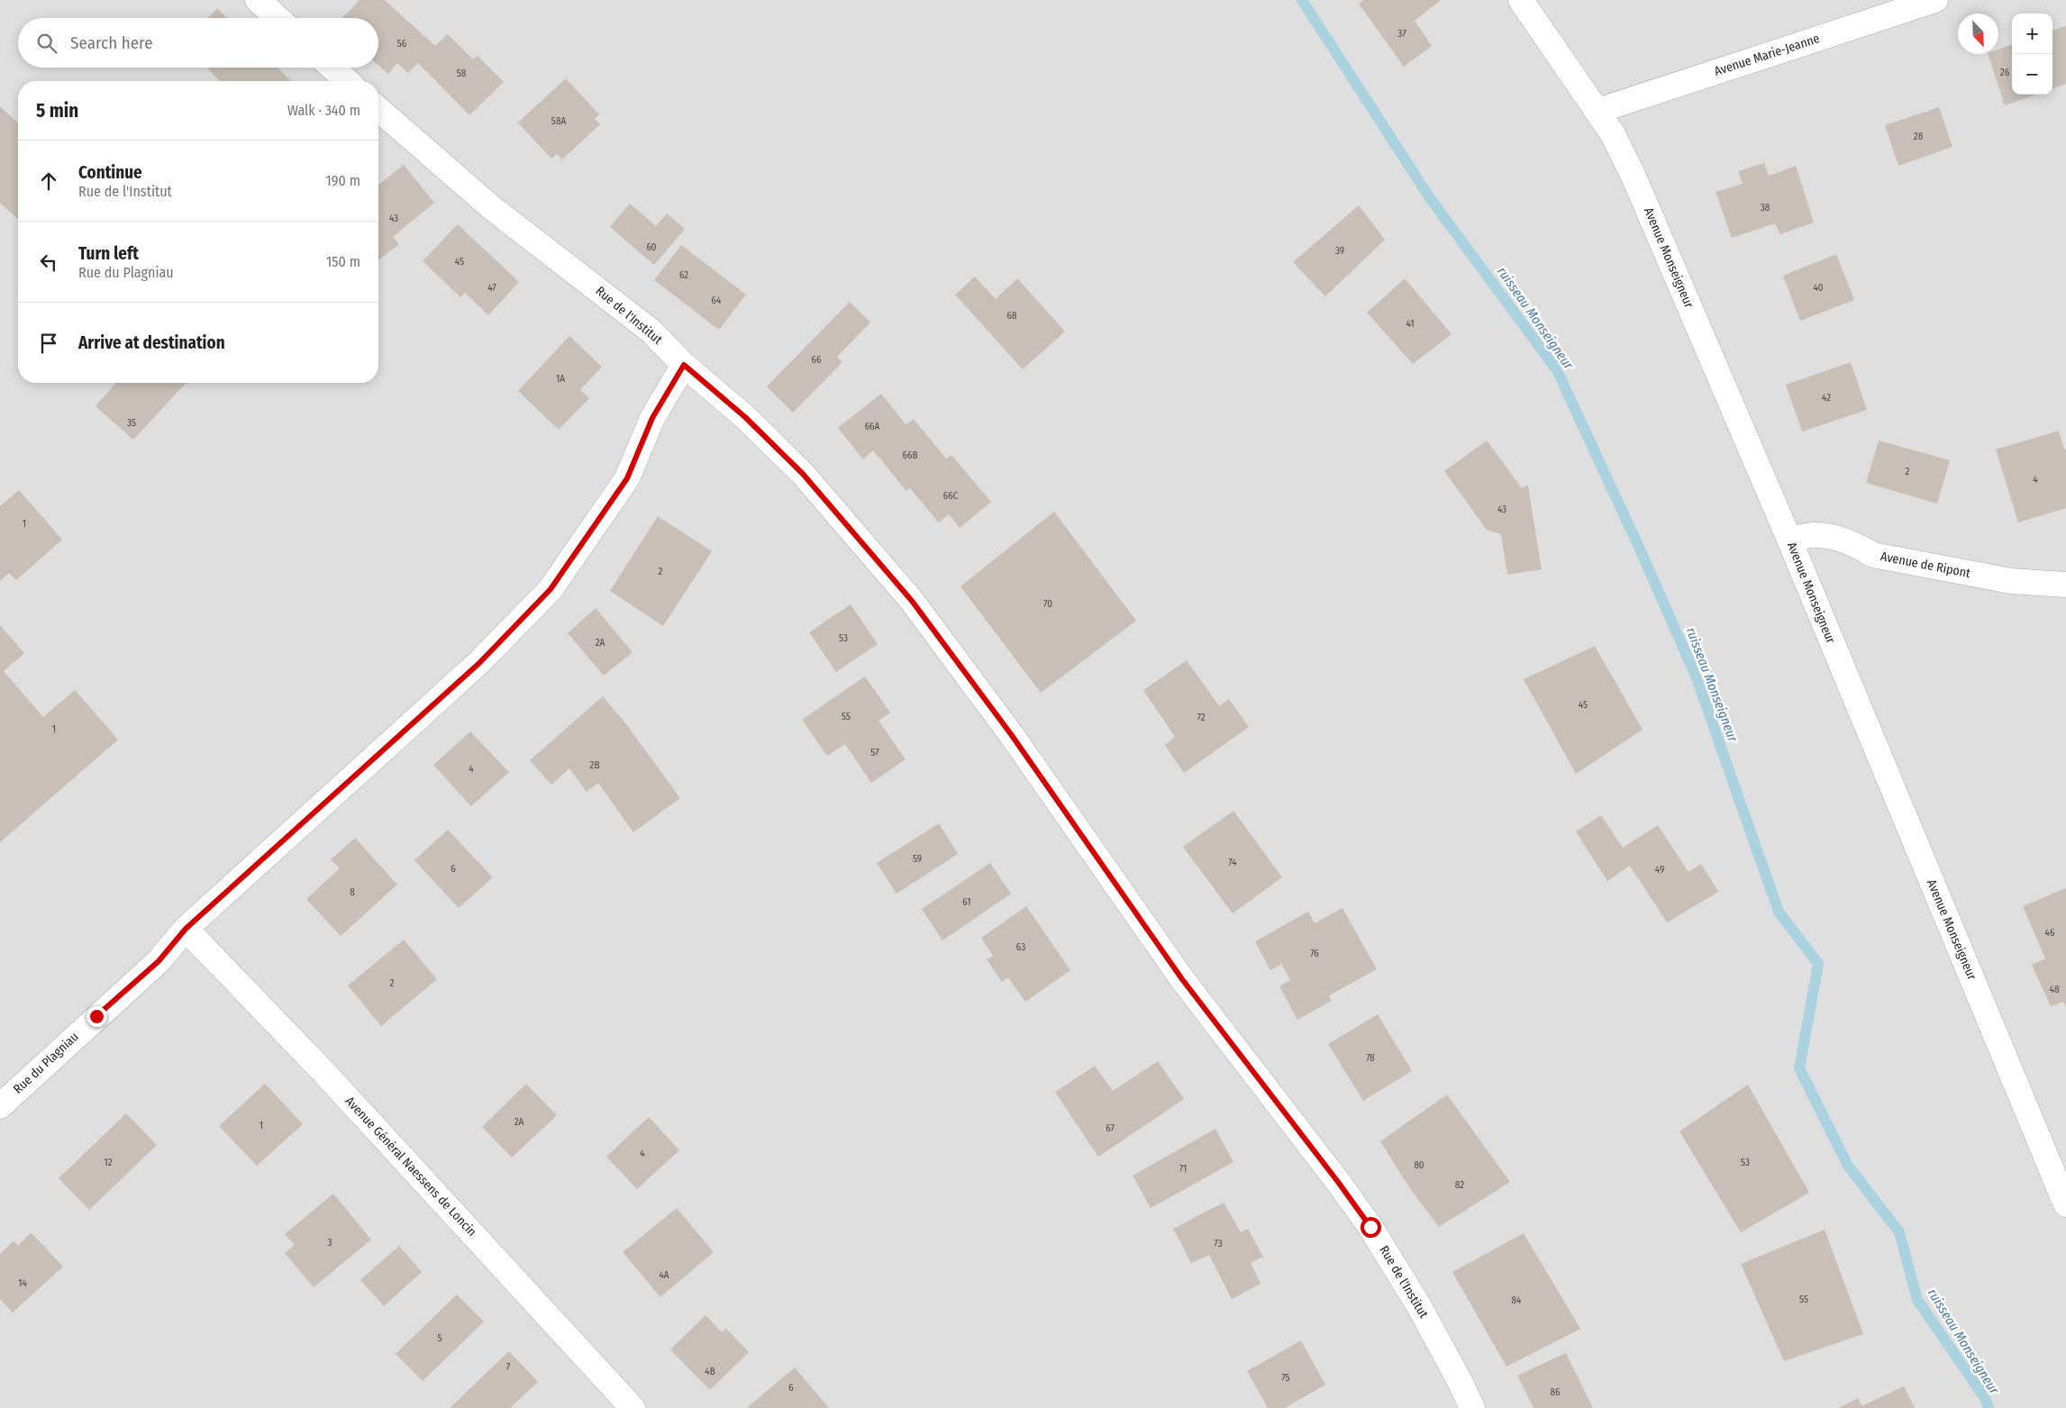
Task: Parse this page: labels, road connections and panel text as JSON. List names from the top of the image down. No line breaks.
{"streets":{"street":["Avenue Marie-Jeanne","Avenue Monseigneur","Rue de l'Institut","Avenue de Ripont","Rue du Plagniau","Avenue Général Naessens de Loncin"]},"crossings":[["Avenue Marie-Jeanne","Avenue Monseigneur"],["Avenue Monseigneur","Avenue de Ripont"],["Rue de l'Institut","Rue du Plagniau"],["Rue du Plagniau","Avenue Général Naessens de Loncin"]],"water":["ruisseau Monseigneur"],"house_numbers":["37","56","26","58","58A","28","38","43","60","39","45","62","47","40","64","68","41","66","1A","42","35","66A","66B","2","4","66C","43","1","2","70","53","2A","45","55","72","1","57","2B","4","59","74","6","49","8","61","46","63","76","2","48","78","2A","1","67","4","12","53","80","71","82","3","73","4A","14","55","84","5","7","4B","75","6","86"],"north":"bottom right","page":{"map_buttons":["+","−"],"search":"Search here","heading":["5 min","Walk · 340 m"],"list":[["Continue","Rue de l'Institut","190 m"],["Turn left","Rue du Plagniau","150 m"],"Arrive at destination"]}}
